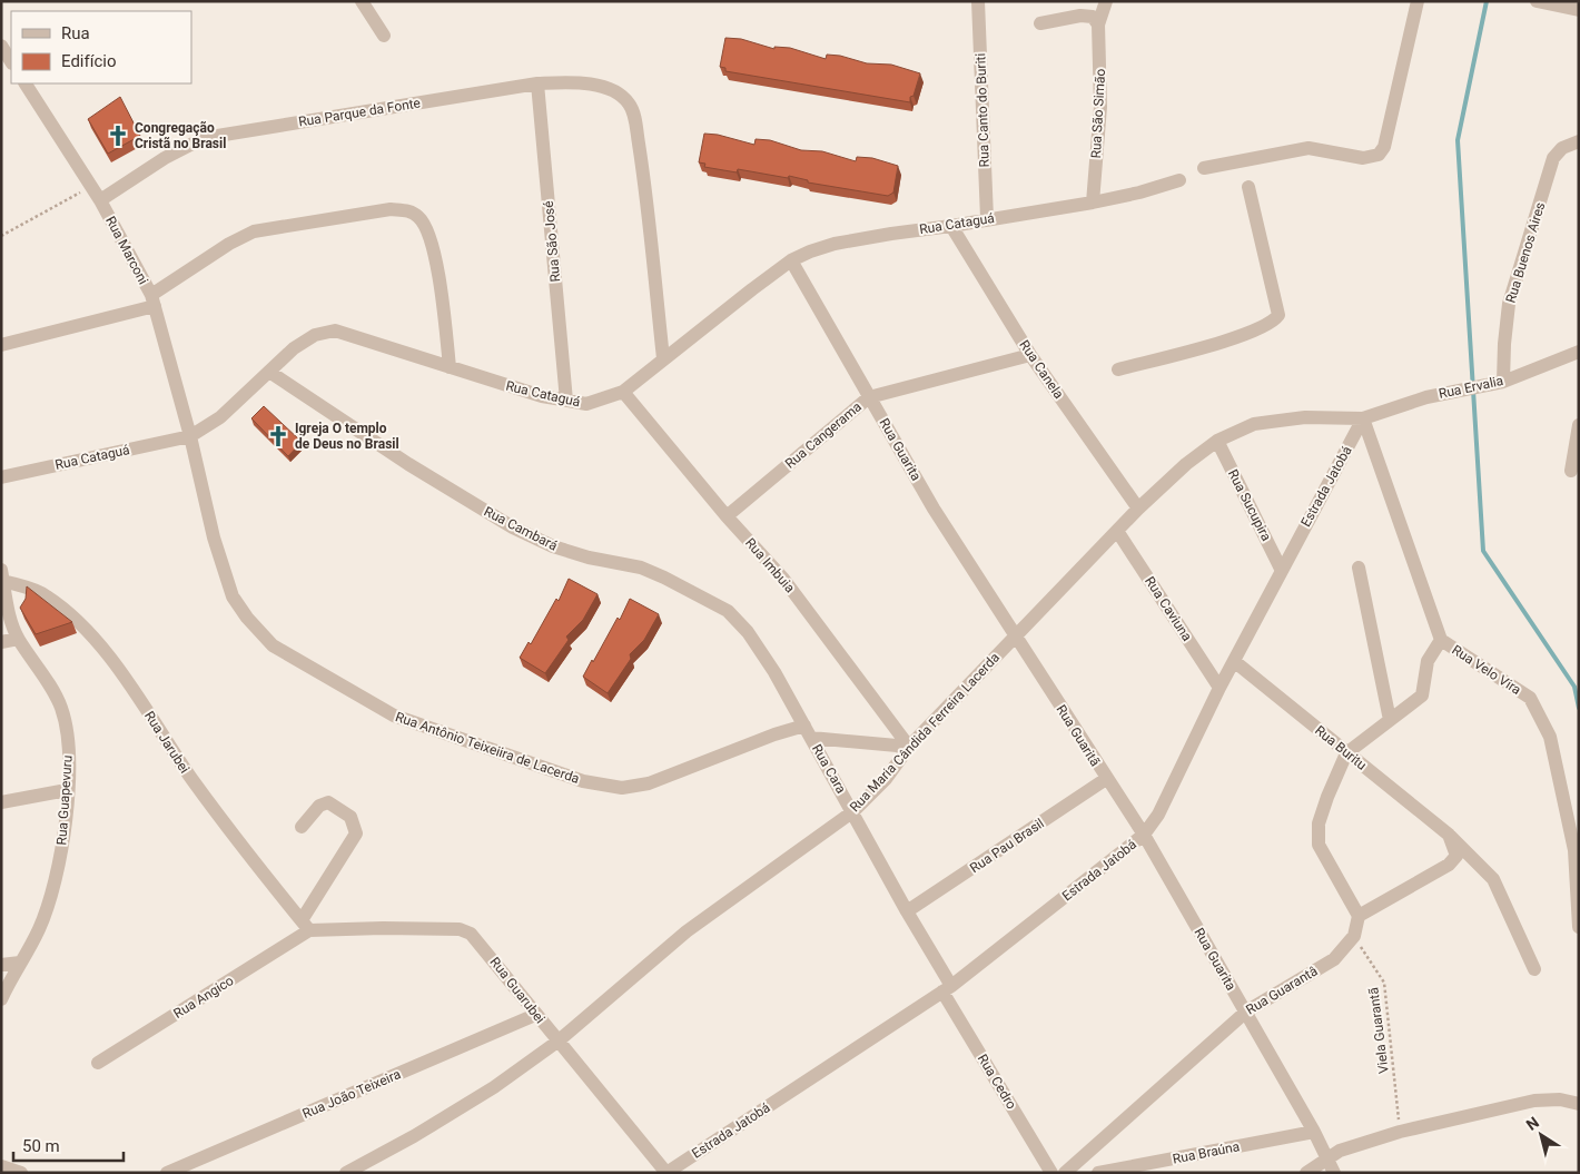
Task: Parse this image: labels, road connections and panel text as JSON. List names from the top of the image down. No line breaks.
{"streets":{"street":["Rua Canto do Buriti","Rua Parque da Fonte","Rua São Simão","Rua Cataguá","Rua São José","Rua Marconi","Rua Buenos Aires","Rua Canela","Rua Ervalia","Rua Cangerama","Rua Guarita","Estrada Jatobá","Rua Sucupira","Rua Cambará","Rua Imbuia","Rua Caviuna","Rua Velo Vira","Rua Maria Cândida Ferreira Lacerda","Rua Guaritã","Rua Jarubei","Rua Antônio Teixeiira de Lacerda","Rua Buritu","Rua Cara","Rua Guapevuru","Rua Pau Brasil","Rua Guarubei","Rua Guarantâ","Rua Angico","Rua Cedro","Rua João Teixeira","Rua Braúna"],"path":["Viela Guarantã"]},"crossings":[["Rua Canto do Buriti","Rua Cataguá"],["Rua Parque da Fonte","Rua Cataguá"],["Rua Parque da Fonte","Rua São José"],["Rua Parque da Fonte","Rua Marconi"],["Rua São Simão","Rua Cataguá"],["Rua Cataguá","Rua São José"],["Rua Cataguá","Rua Marconi"],["Rua Cataguá","Rua Canela"],["Rua Cataguá","Rua Guarita"],["Rua Cataguá","Rua Cambará"],["Rua Cataguá","Rua Imbuia"],["Rua Cataguá","Rua Antônio Teixeiira de Lacerda"],["Rua Marconi","Rua Antônio Teixeiira de Lacerda"],["Rua Buenos Aires","Rua Ervalia"],["Rua Canela","Rua Cangerama"],["Rua Canela","Rua Maria Cândida Ferreira Lacerda"],["Rua Ervalia","Estrada Jatobá"],["Rua Ervalia","Rua Velo Vira"],["Rua Ervalia","Rua Maria Cândida Ferreira Lacerda"],["Rua Cangerama","Rua Guarita"],["Rua Cangerama","Rua Imbuia"],["Rua Guarita","Estrada Jatobá"],["Rua Guarita","Rua Maria Cândida Ferreira Lacerda"],["Rua Guarita","Rua Guaritã"],["Rua Guarita","Rua Guarantâ"],["Rua Guarita","Rua Braúna"],["Estrada Jatobá","Rua Sucupira"],["Estrada Jatobá","Rua Caviuna"],["Estrada Jatobá","Rua Velo Vira"],["Estrada Jatobá","Rua Maria Cândida Ferreira Lacerda"],["Estrada Jatobá","Rua Guaritã"],["Estrada Jatobá","Rua Buritu"],["Estrada Jatobá","Rua Guarubei"],["Estrada Jatobá","Rua Cedro"],["Rua Sucupira","Rua Maria Cândida Ferreira Lacerda"],["Rua Cambará","Rua Antônio Teixeiira de Lacerda"],["Rua Cambará","Rua Cara"],["Rua Imbuia","Rua Maria Cândida Ferreira Lacerda"],["Rua Caviuna","Rua Maria Cândida Ferreira Lacerda"],["Rua Velo Vira","Rua Maria Cândida Ferreira Lacerda"],["Rua Maria Cândida Ferreira Lacerda","Rua Guaritã"],["Rua Maria Cândida Ferreira Lacerda","Rua Cara"],["Rua Maria Cândida Ferreira Lacerda","Rua Guarubei"],["Rua Maria Cândida Ferreira Lacerda","Rua Cedro"],["Rua Guaritã","Rua Pau Brasil"],["Rua Jarubei","Rua Guapevuru"],["Rua Jarubei","Rua Guarubei"],["Rua Jarubei","Rua Angico"],["Rua Antônio Teixeiira de Lacerda","Rua Cara"],["Rua Cara","Rua Cedro"],["Rua Pau Brasil","Rua Cedro"],["Rua Guarubei","Rua Angico"],["Rua Guarubei","Rua João Teixeira"],["Rua Guarantâ","Viela Guarantã"]],"places":{"church":["Congregação Cristã no Brasil","Igreja O templo de Deus no Brasil"]},"legend":["Rua","Edifício"],"scale_bar":"50 m","north":"top left"}
